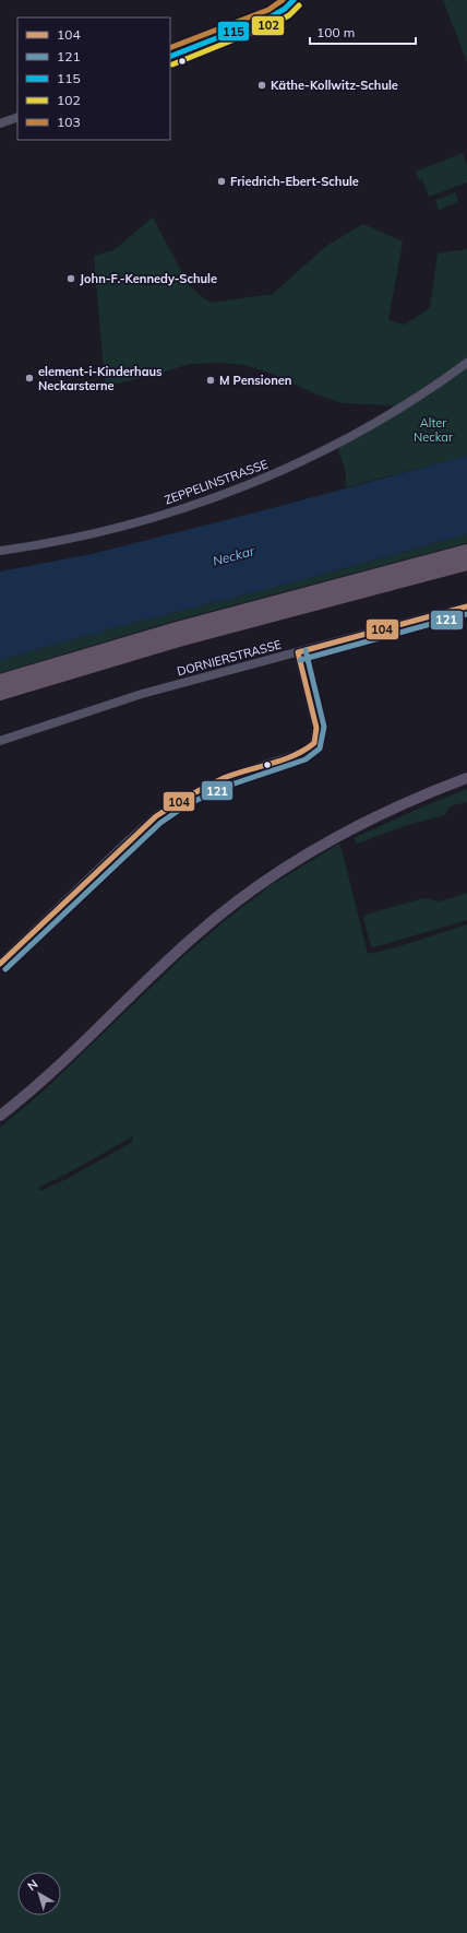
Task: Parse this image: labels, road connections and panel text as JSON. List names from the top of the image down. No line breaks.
{"streets":{"street":["ZEPPELINSTRASSE","DORNIERSTRASSE"]},"water":["Neckar"],"parks":["Alter Neckar"],"places":["Käthe-Kollwitz-Schule","Friedrich-Ebert-Schule","John-F.-Kennedy-Schule","element-i-Kinderhaus Neckarsterne","M Pensionen"],"lines":["transit line 115","transit line 103","transit line 102","transit line 104","transit line 121"],"legend":["104","121","115","102","103"],"scale_bar":"100 m","north":"top left"}
